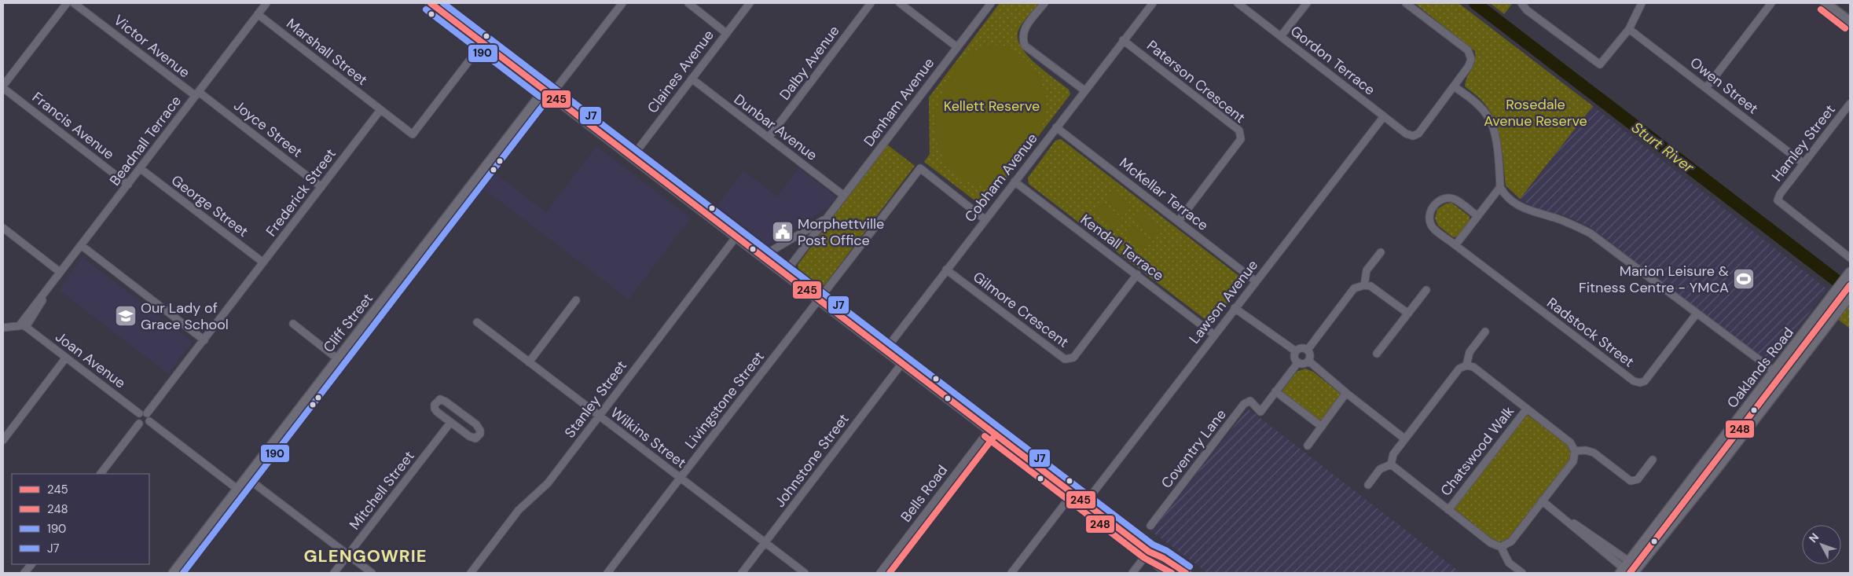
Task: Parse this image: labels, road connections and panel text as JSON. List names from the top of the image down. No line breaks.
{"streets":{"main road":["Cliff Street","Oaklands Road"],"street":["Victor Avenue","Marshall Street","Gordon Terrace","Dalby Avenue","Claines Avenue","Paterson Crescent","Owen Street","Denham Avenue","Francis Avenue","Dunbar Avenue","Joyce Street","Beadnall Terrace","Hamley Street","Cobham Avenue","Frederick Street","McKellar Terrace","George Street","Kendall Terrace","Lawson Avenue","Gilmore Crescent","Radstock Street","Joan Avenue","Stanley Street","Livingstone Street","Wilkins Street","Coventry Lane","Chatswood Walk","Johnstone Street","Mitchell Street","Bells Road"]},"crossings":[["Victor Avenue","Joyce Street"],["Victor Avenue","Beadnall Terrace"],["Marshall Street","Beadnall Terrace"],["Marshall Street","Frederick Street"],["Gordon Terrace","Lawson Avenue"],["Dalby Avenue","Dunbar Avenue"],["Claines Avenue","Dunbar Avenue"],["Paterson Crescent","Cobham Avenue"],["Paterson Crescent","McKellar Terrace"],["Owen Street","Hamley Street"],["Denham Avenue","Dunbar Avenue"],["Francis Avenue","Beadnall Terrace"],["Joyce Street","Beadnall Terrace"],["Joyce Street","Frederick Street"],["Beadnall Terrace","George Street"],["Beadnall Terrace","Joan Avenue"],["Cobham Avenue","McKellar Terrace"],["Cobham Avenue","Kendall Terrace"],["Cobham Avenue","Gilmore Crescent"],["Cobham Avenue","Livingstone Street"],["Frederick Street","George Street"],["Frederick Street","Joan Avenue"],["McKellar Terrace","Lawson Avenue"],["Kendall Terrace","Lawson Avenue"],["Kendall Terrace","Gilmore Crescent"],["Stanley Street","Wilkins Street"],["Livingstone Street","Wilkins Street"],["Wilkins Street","Johnstone Street"]],"districts":["GLENGOWRIE"],"water":["Sturt River"],"parks":["Rosedale Avenue Reserve","Kellett Reserve"],"places":{"public building":["Morphettville Post Office"],"sports":["Marion Leisure & Fitness Centre - YMCA"],"school or university":["Our Lady of Grace School"]},"lines":["transit line 245","transit line J7","transit line 248","transit line 190"],"legend":["245","248","190","J7"],"north":"top left"}
